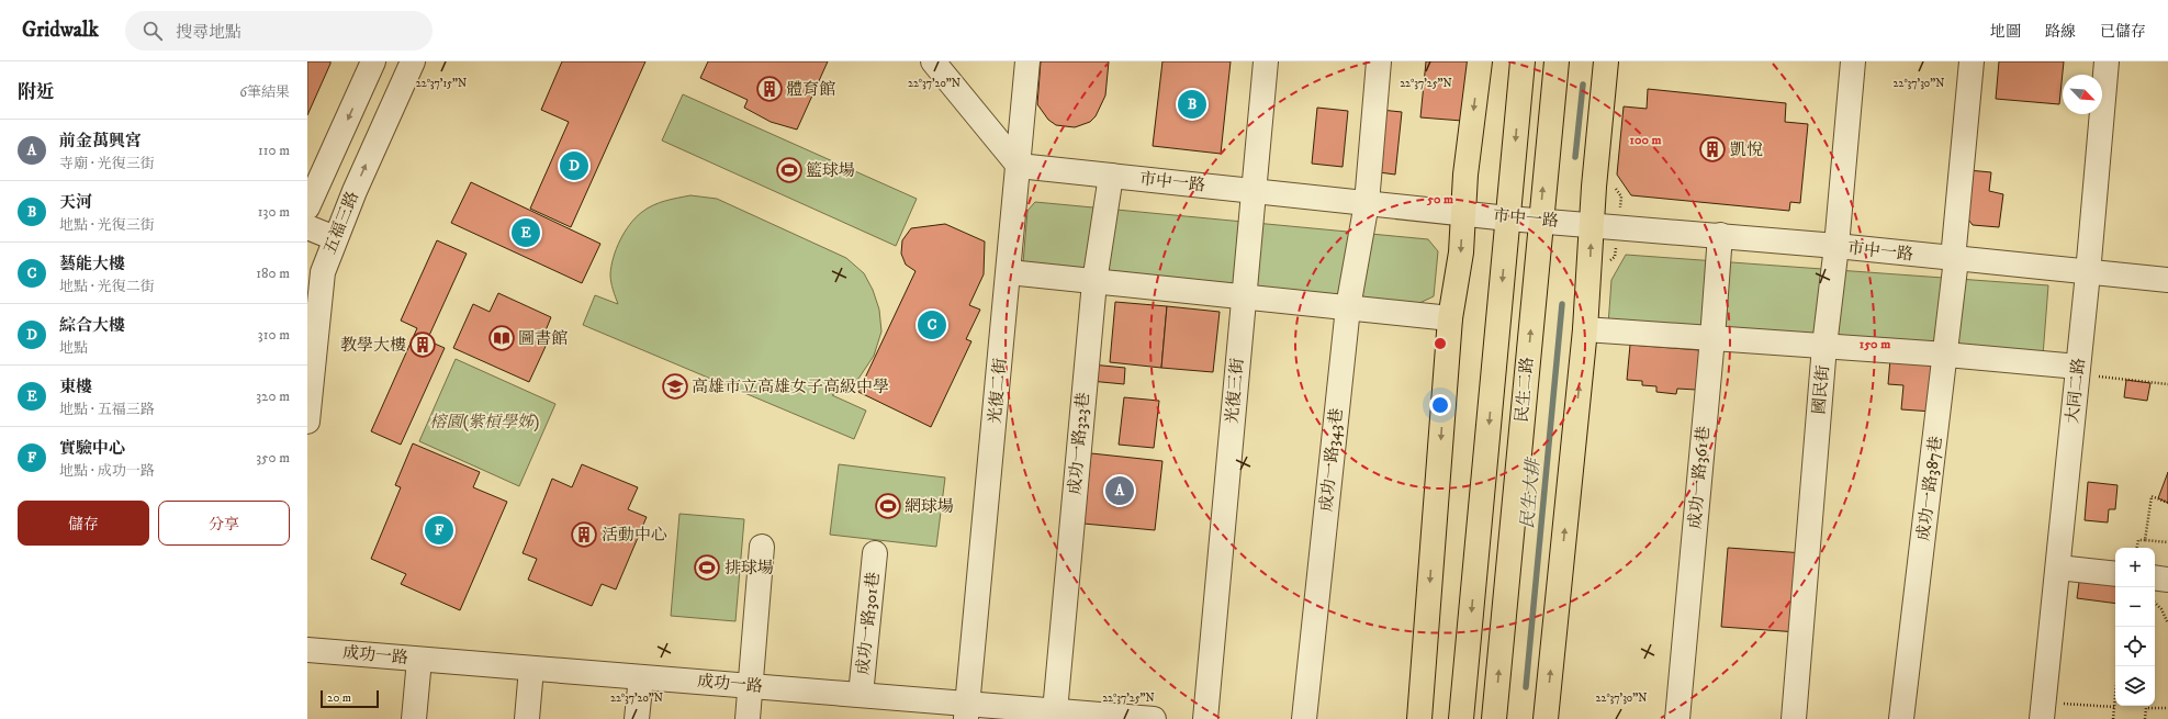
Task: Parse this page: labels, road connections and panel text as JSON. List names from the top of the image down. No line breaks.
{"streets":{"main road":["民生二路"],"street":["市中一路","五福三路","國民街","光復二街","光復三街","大同二路","成功一路323巷","成功一路343巷","成功一路361巷","成功一路387巷","成功一路301巷","成功一路"]},"crossings":[["市中一路","民生二路"],["市中一路","國民街"],["市中一路","光復二街"],["市中一路","光復三街"],["市中一路","大同二路"],["市中一路","成功一路323巷"],["市中一路","成功一路343巷"],["市中一路","成功一路361巷"],["市中一路","成功一路387巷"],["光復二街","成功一路"],["成功一路323巷","成功一路"],["成功一路301巷","成功一路"]],"water":["民生大排"],"parks":["榕園(紫槓學姊)"],"places":{"building":["體育館","凱悅","教學大樓","活動中心"],"sports":["籃球場","網球場","排球場"],"library":["圖書館"],"school or university":["高雄市立高雄女子高級中學"]},"scale_bar":"20 m","north":"bottom right","page":{"header":"Gridwalk","search":"搜尋地點","nav":["地圖","路線","已儲存"],"heading":["附近","6筆結果"],"pins":["B","D","E","C","A","F"],"list":[{"mark":"A","name":"前金萬興宮","note":"寺廟 · 光復三街","value":"110 m"},{"mark":"B","name":"天河","note":"地點 · 光復三街","value":"130 m"},{"mark":"C","name":"藝能大樓","note":"地點 · 光復二街","value":"180 m"},{"mark":"D","name":"綜合大樓","note":"地點","value":"310 m"},{"mark":"E","name":"東樓","note":"地點 · 五福三路","value":"320 m"},{"mark":"F","name":"實驗中心","note":"地點 · 成功一路","value":"350 m"}],"buttons":["儲存","分享"],"map_buttons":["+","−"],"scale":"20 m"},"coordinates":["22°37'15\"N","22°37'20\"N","22°37'25\"N","22°37'30\"N"],"rings":["100 m","50 m","150 m"]}
